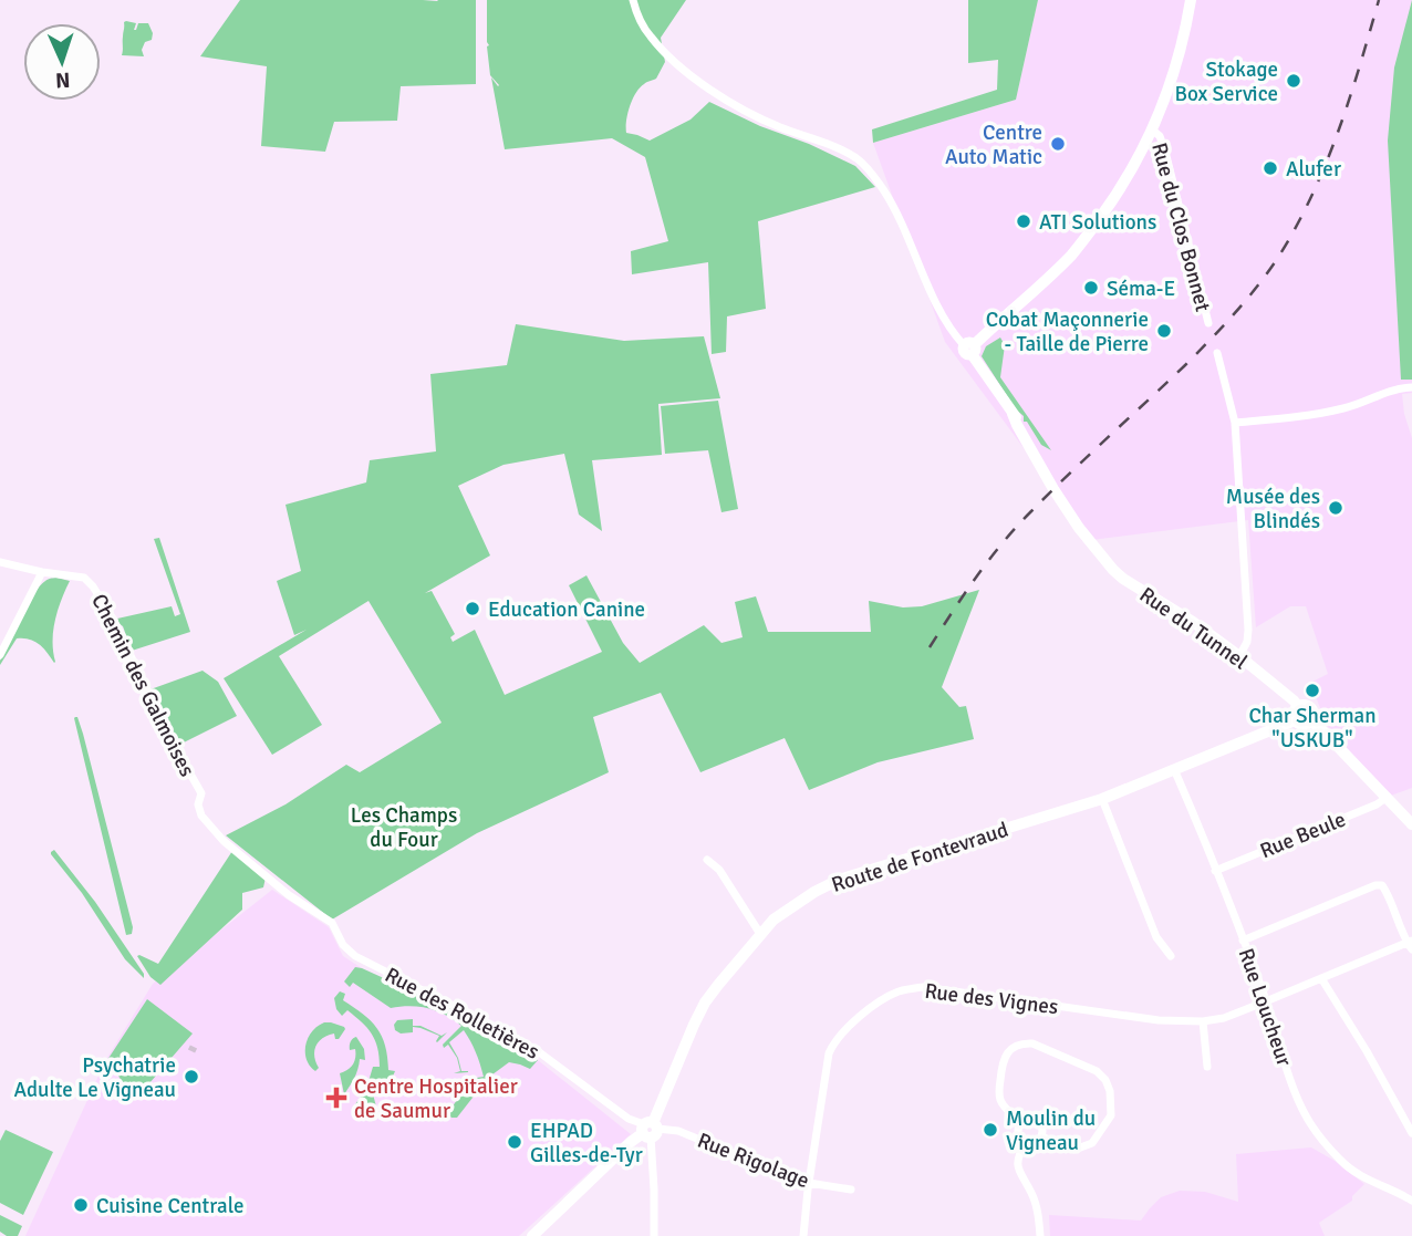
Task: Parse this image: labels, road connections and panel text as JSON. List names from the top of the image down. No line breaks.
{"streets":{"street":["Rue du Clos Bonnet","Rue du Tunnel","Chemin des Galmoises","Rue Beule","Route de Fontevraud","Rue des Vignes","Rue Loucheur","Rue des Rolletières","Rue Rigolage"]},"crossings":[["Rue du Tunnel","Route de Fontevraud"],["Chemin des Galmoises","Rue des Rolletières"],["Rue Beule","Rue Loucheur"],["Route de Fontevraud","Rue Loucheur"],["Route de Fontevraud","Rue des Rolletières"],["Route de Fontevraud","Rue Rigolage"],["Rue des Vignes","Rue Loucheur"],["Rue des Vignes","Rue Rigolage"],["Rue des Rolletières","Rue Rigolage"]],"parks":["Les Champs du Four"],"places":{"other":["Stokage Box Service","Centre Auto Matic","Alufer","ATI Solutions","Séma-E","Cobat Maçonnerie - Taille de Pierre","Musée des Blindés","Education Canine","Char Sherman \"USKUB\"","Psychatrie Adulte Le Vigneau","Moulin du Vigneau","EHPAD Gilles-de-Tyr","Cuisine Centrale"],"health":["Centre Hospitalier de Saumur"]},"north":"bottom"}
